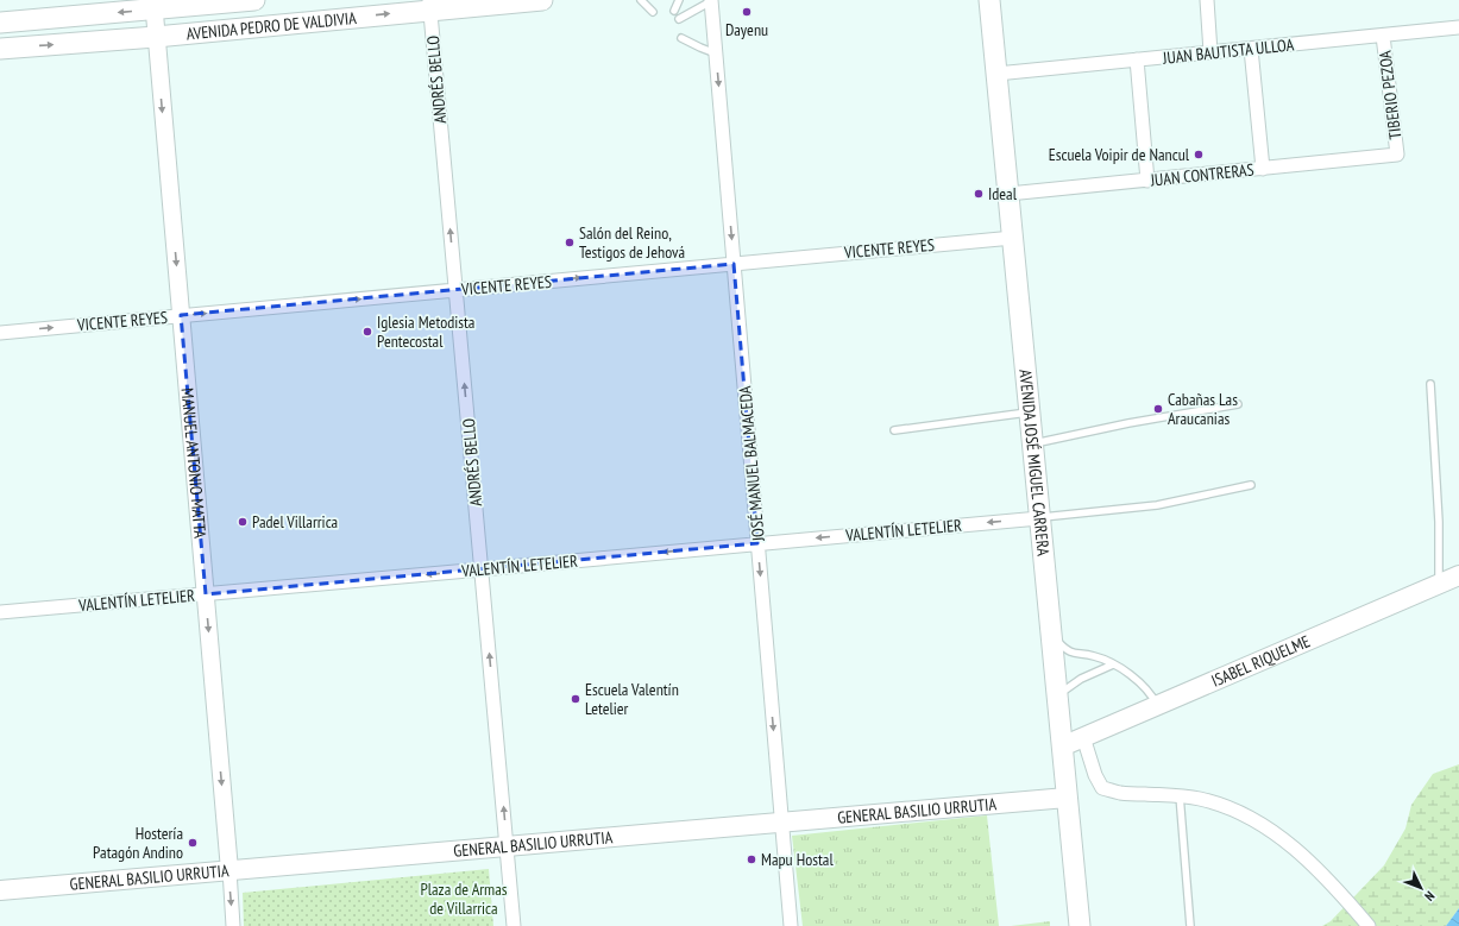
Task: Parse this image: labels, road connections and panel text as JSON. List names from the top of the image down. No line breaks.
{"streets":{"main road":["AVENIDA PEDRO DE VALDIVIA","AVENIDA JOSÉ MIGUEL CARRERA","ISABEL RIQUELME","GENERAL BASILIO URRUTIA"],"street":["JUAN BAUTISTA ULLOA","ANDRÉS BELLO","TIBERIO PEZOA","JUAN CONTRERAS","VICENTE REYES","MANUEL ANTONIO MATTA","JOSÉ MANUEL BALMACEDA","VALENTÍN LETELIER"]},"crossings":[["AVENIDA PEDRO DE VALDIVIA","ANDRÉS BELLO"],["AVENIDA PEDRO DE VALDIVIA","MANUEL ANTONIO MATTA"],["JUAN BAUTISTA ULLOA","TIBERIO PEZOA"],["JUAN BAUTISTA ULLOA","AVENIDA JOSÉ MIGUEL CARRERA"],["ANDRÉS BELLO","VICENTE REYES"],["ANDRÉS BELLO","VALENTÍN LETELIER"],["ANDRÉS BELLO","GENERAL BASILIO URRUTIA"],["TIBERIO PEZOA","JUAN CONTRERAS"],["JUAN CONTRERAS","AVENIDA JOSÉ MIGUEL CARRERA"],["VICENTE REYES","MANUEL ANTONIO MATTA"],["VICENTE REYES","AVENIDA JOSÉ MIGUEL CARRERA"],["VICENTE REYES","JOSÉ MANUEL BALMACEDA"],["MANUEL ANTONIO MATTA","VALENTÍN LETELIER"],["MANUEL ANTONIO MATTA","GENERAL BASILIO URRUTIA"],["AVENIDA JOSÉ MIGUEL CARRERA","VALENTÍN LETELIER"],["AVENIDA JOSÉ MIGUEL CARRERA","ISABEL RIQUELME"],["AVENIDA JOSÉ MIGUEL CARRERA","GENERAL BASILIO URRUTIA"],["JOSÉ MANUEL BALMACEDA","VALENTÍN LETELIER"],["JOSÉ MANUEL BALMACEDA","GENERAL BASILIO URRUTIA"]],"one_way":["ANDRÉS BELLO","VICENTE REYES","MANUEL ANTONIO MATTA","JOSÉ MANUEL BALMACEDA","VALENTÍN LETELIER"],"parks":["Plaza de Armas de Villarrica"],"places":["Dayenu","Escuela Voipir de Nancul","Ideal","Salón del Reino, Testigos de Jehová","Iglesia Metodista Pentecostal","Cabañas Las Araucanias","Padel Villarrica","Escuela Valentín Letelier","Hostería Patagón Andino","Mapu Hostal"],"north":"bottom right"}
